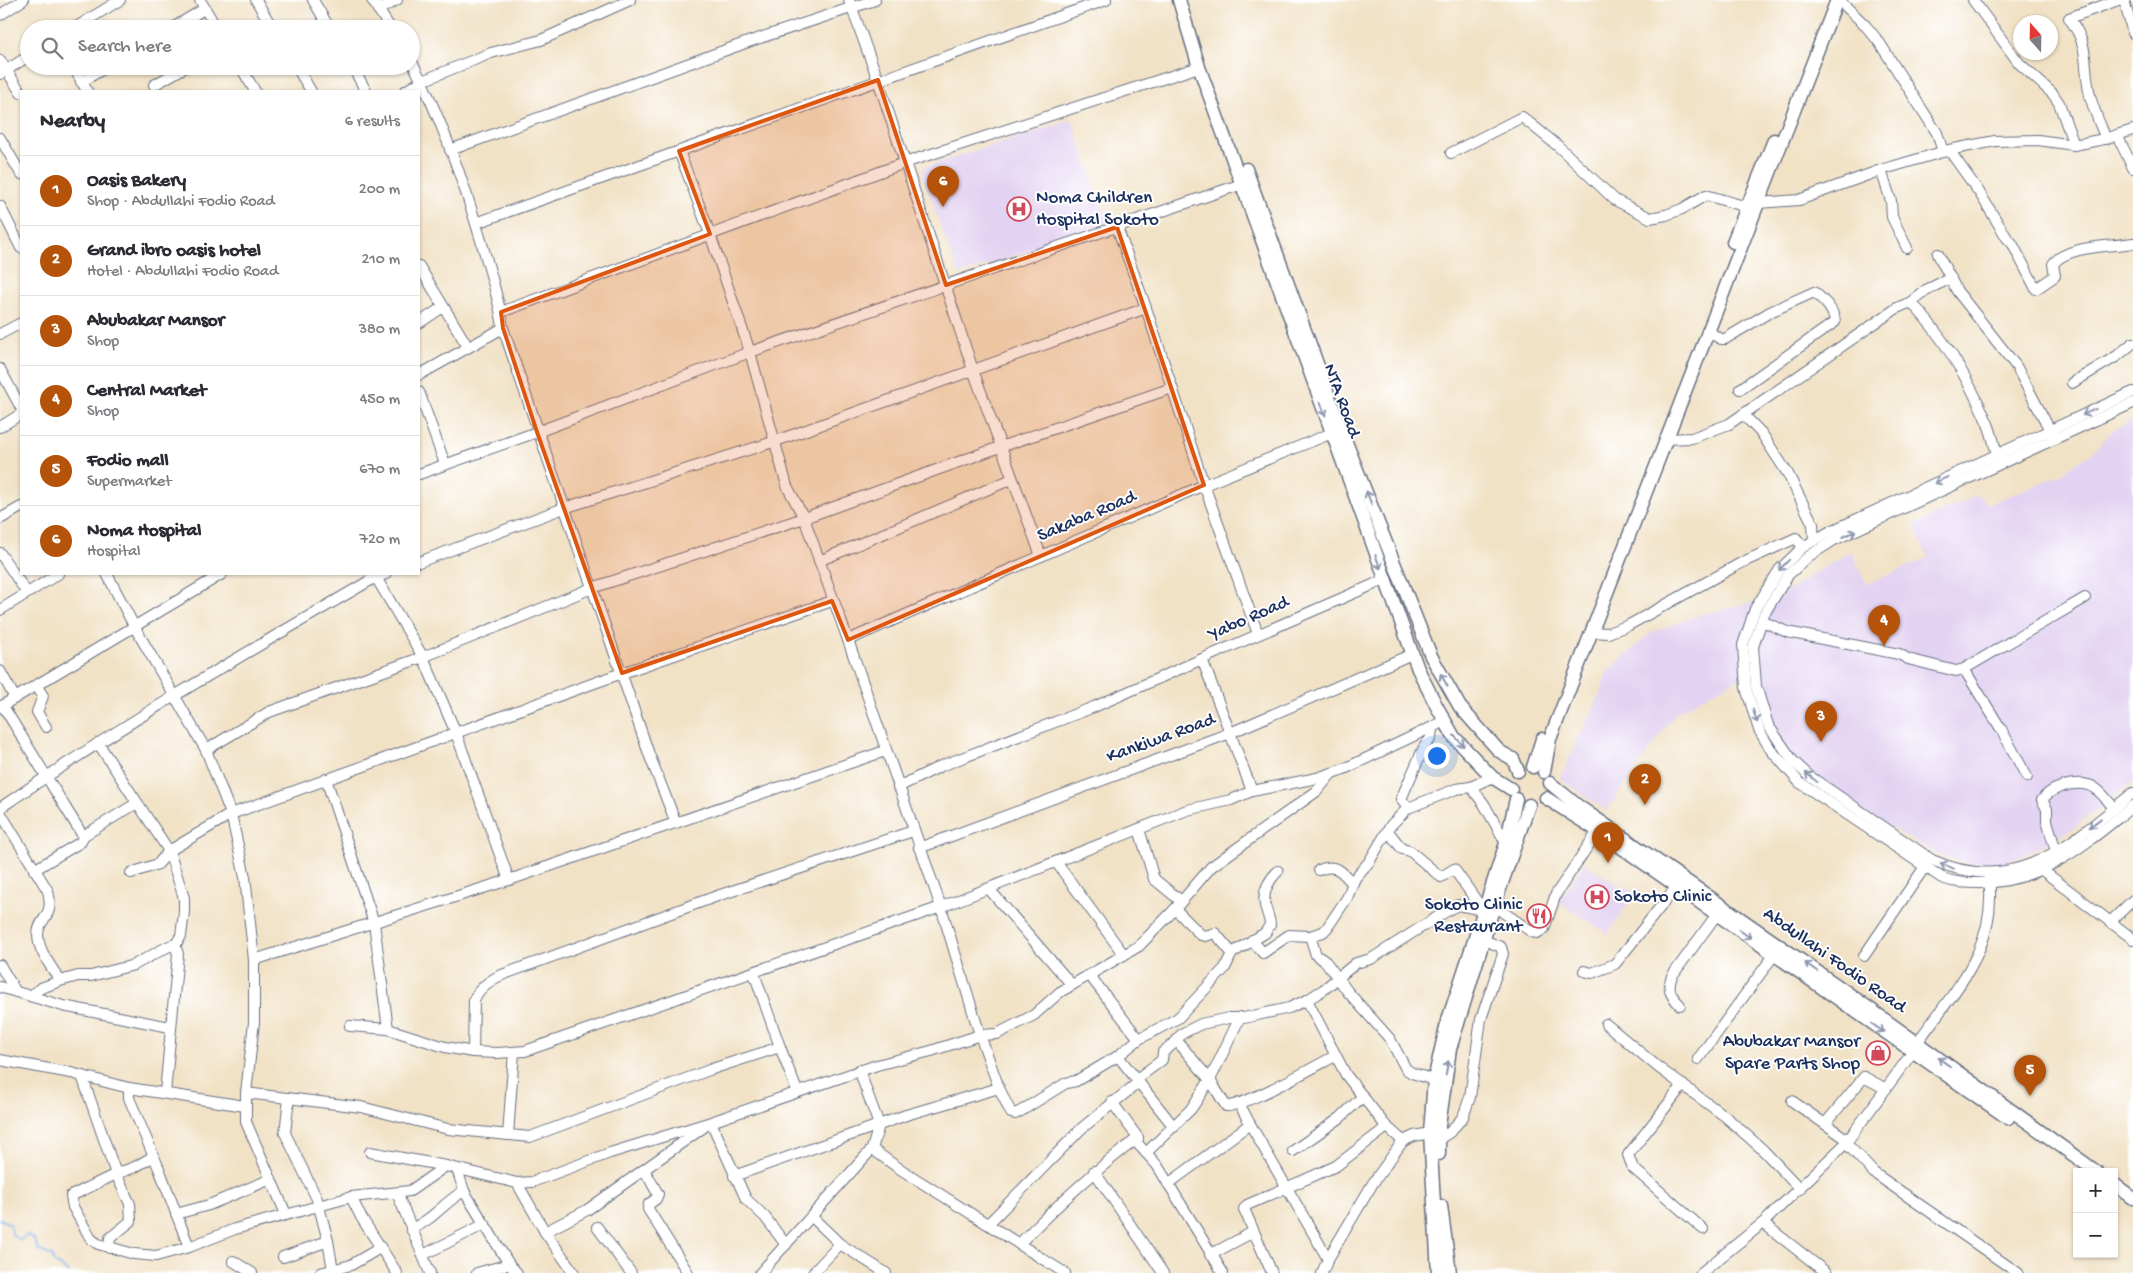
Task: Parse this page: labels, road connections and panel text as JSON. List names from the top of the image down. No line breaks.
{"streets":{"main road":["NTA Road","Abdullahi Fodio Road"],"street":["Sakaba Road","Yabo Road","Kankiwa Road"]},"crossings":[["NTA Road","Sakaba Road"],["NTA Road","Yabo Road"],["NTA Road","Kankiwa Road"],["NTA Road","Abdullahi Fodio Road"],["Yabo Road","Kankiwa Road"]],"places":{"hospital":["Noma Children Hospital Sokoto","Sokoto Clinic"],"restaurant":["Sokoto Clinic Restaurant"],"shop":["Abubakar Mansor Spare Parts Shop"]},"north":"top","page":{"search":"Search here","heading":["Nearby","6 results"],"list":[{"mark":"1","name":"Oasis Bakery","note":"Shop · Abdullahi Fodio Road","value":"200 m"},{"mark":"2","name":"Grand ibro oasis hotel","note":"Hotel · Abdullahi Fodio Road","value":"210 m"},{"mark":"3","name":"Abubakar Mansor","note":"Shop","value":"380 m"},{"mark":"4","name":"Central Market","note":"Shop","value":"450 m"},{"mark":"5","name":"Fodio mall","note":"Supermarket","value":"670 m"},{"mark":"6","name":"Noma Hospital","note":"Hospital","value":"720 m"}],"pins":["6","4","3","2","1","5"],"map_buttons":["+","−"]}}
